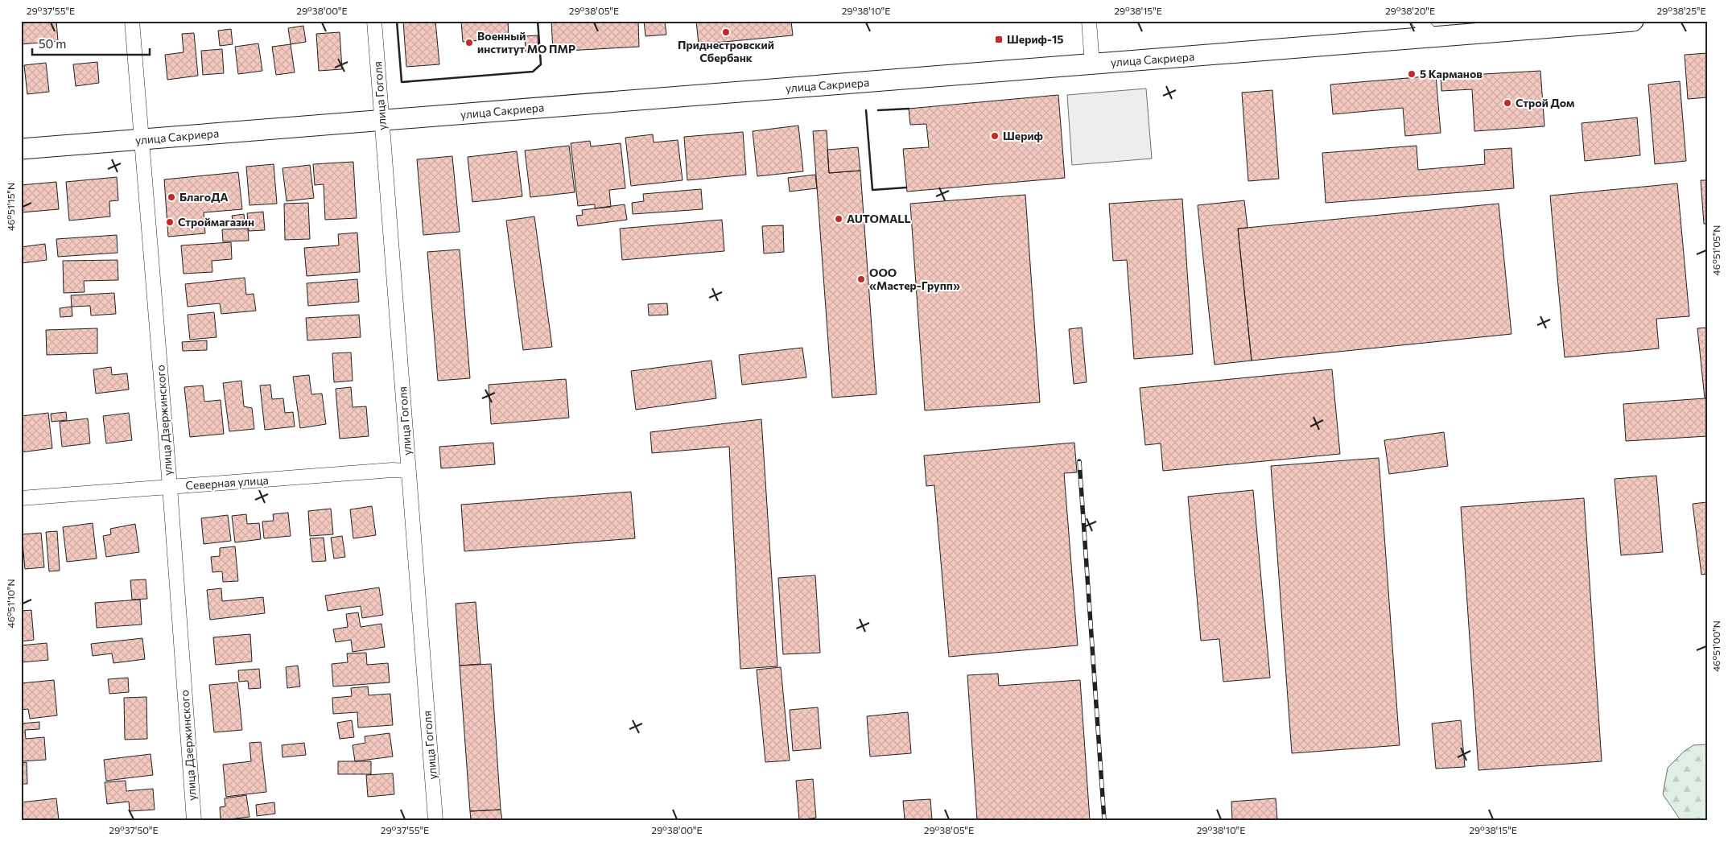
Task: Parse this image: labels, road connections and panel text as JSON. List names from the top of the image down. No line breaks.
{"streets":{"street":["улица Сакриера","улица Гоголя","улица Дзержинского","Северная улица"]},"crossings":[["улица Сакриера","улица Гоголя"],["улица Сакриера","улица Дзержинского"],["улица Гоголя","Северная улица"],["улица Дзержинского","Северная улица"]],"places":{"other":["Приднестровский Сбербанк","Военный институт МО ПМР","5 Карманов","Строй Дом","Шериф","БлагоДА","AUTOMALL","Строймагазин","ООО «Мастер-Групп»"],"transit":["Шериф-15"]},"scale_bar":"50 m","coordinates":["29°37'55\"E","29°38'00\"E","29°38'05\"E","29°38'10\"E","29°38'15\"E","29°38'20\"E","29°38'25\"E","46°51'15\"N","46°51'05\"N","46°51'10\"N","46°51'00\"N","29°37'50\"E"]}
